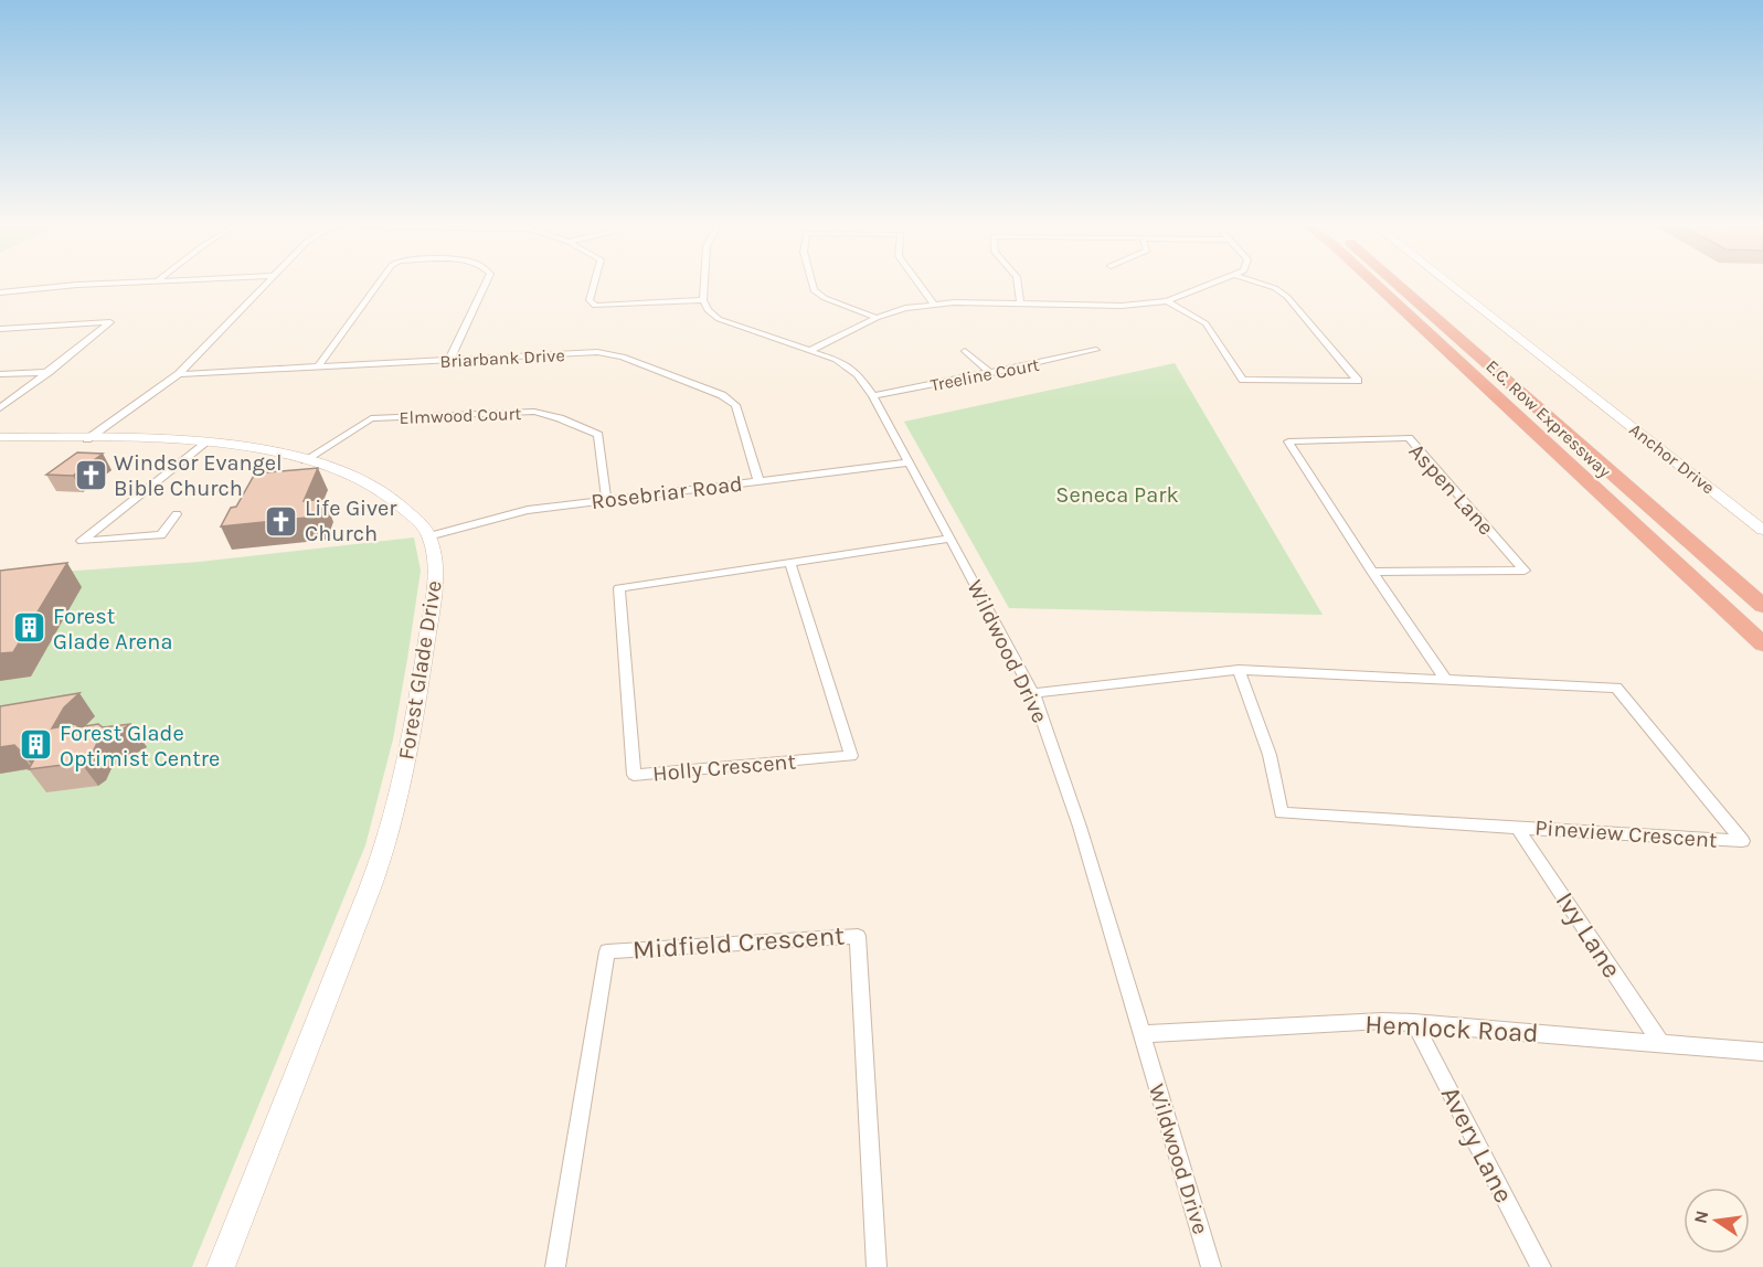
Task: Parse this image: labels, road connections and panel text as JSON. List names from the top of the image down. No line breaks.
{"streets":{"highway":["E.C. Row Expressway"],"street":["Briarbank Drive","Treeline Court","Elmwood Court","Anchor Drive","Aspen Lane","Rosebriar Road","Wildwood Drive","Forest Glade Drive","Holly Crescent","Pineview Crescent","Ivy Lane","Midfield Crescent","Hemlock Road","Avery Lane"]},"crossings":[["Briarbank Drive","Rosebriar Road"],["Treeline Court","Wildwood Drive"],["Elmwood Court","Rosebriar Road"],["Elmwood Court","Forest Glade Drive"],["Aspen Lane","Pineview Crescent"],["Rosebriar Road","Wildwood Drive"],["Rosebriar Road","Forest Glade Drive"],["Wildwood Drive","Holly Crescent"],["Wildwood Drive","Pineview Crescent"],["Wildwood Drive","Hemlock Road"],["Pineview Crescent","Ivy Lane"],["Ivy Lane","Hemlock Road"],["Hemlock Road","Avery Lane"]],"parks":["Seneca Park"],"places":{"church":["Windsor Evangel Bible Church","Life Giver Church"],"building":["Forest Glade Arena","Forest Glade Optimist Centre"]},"north":"left"}
